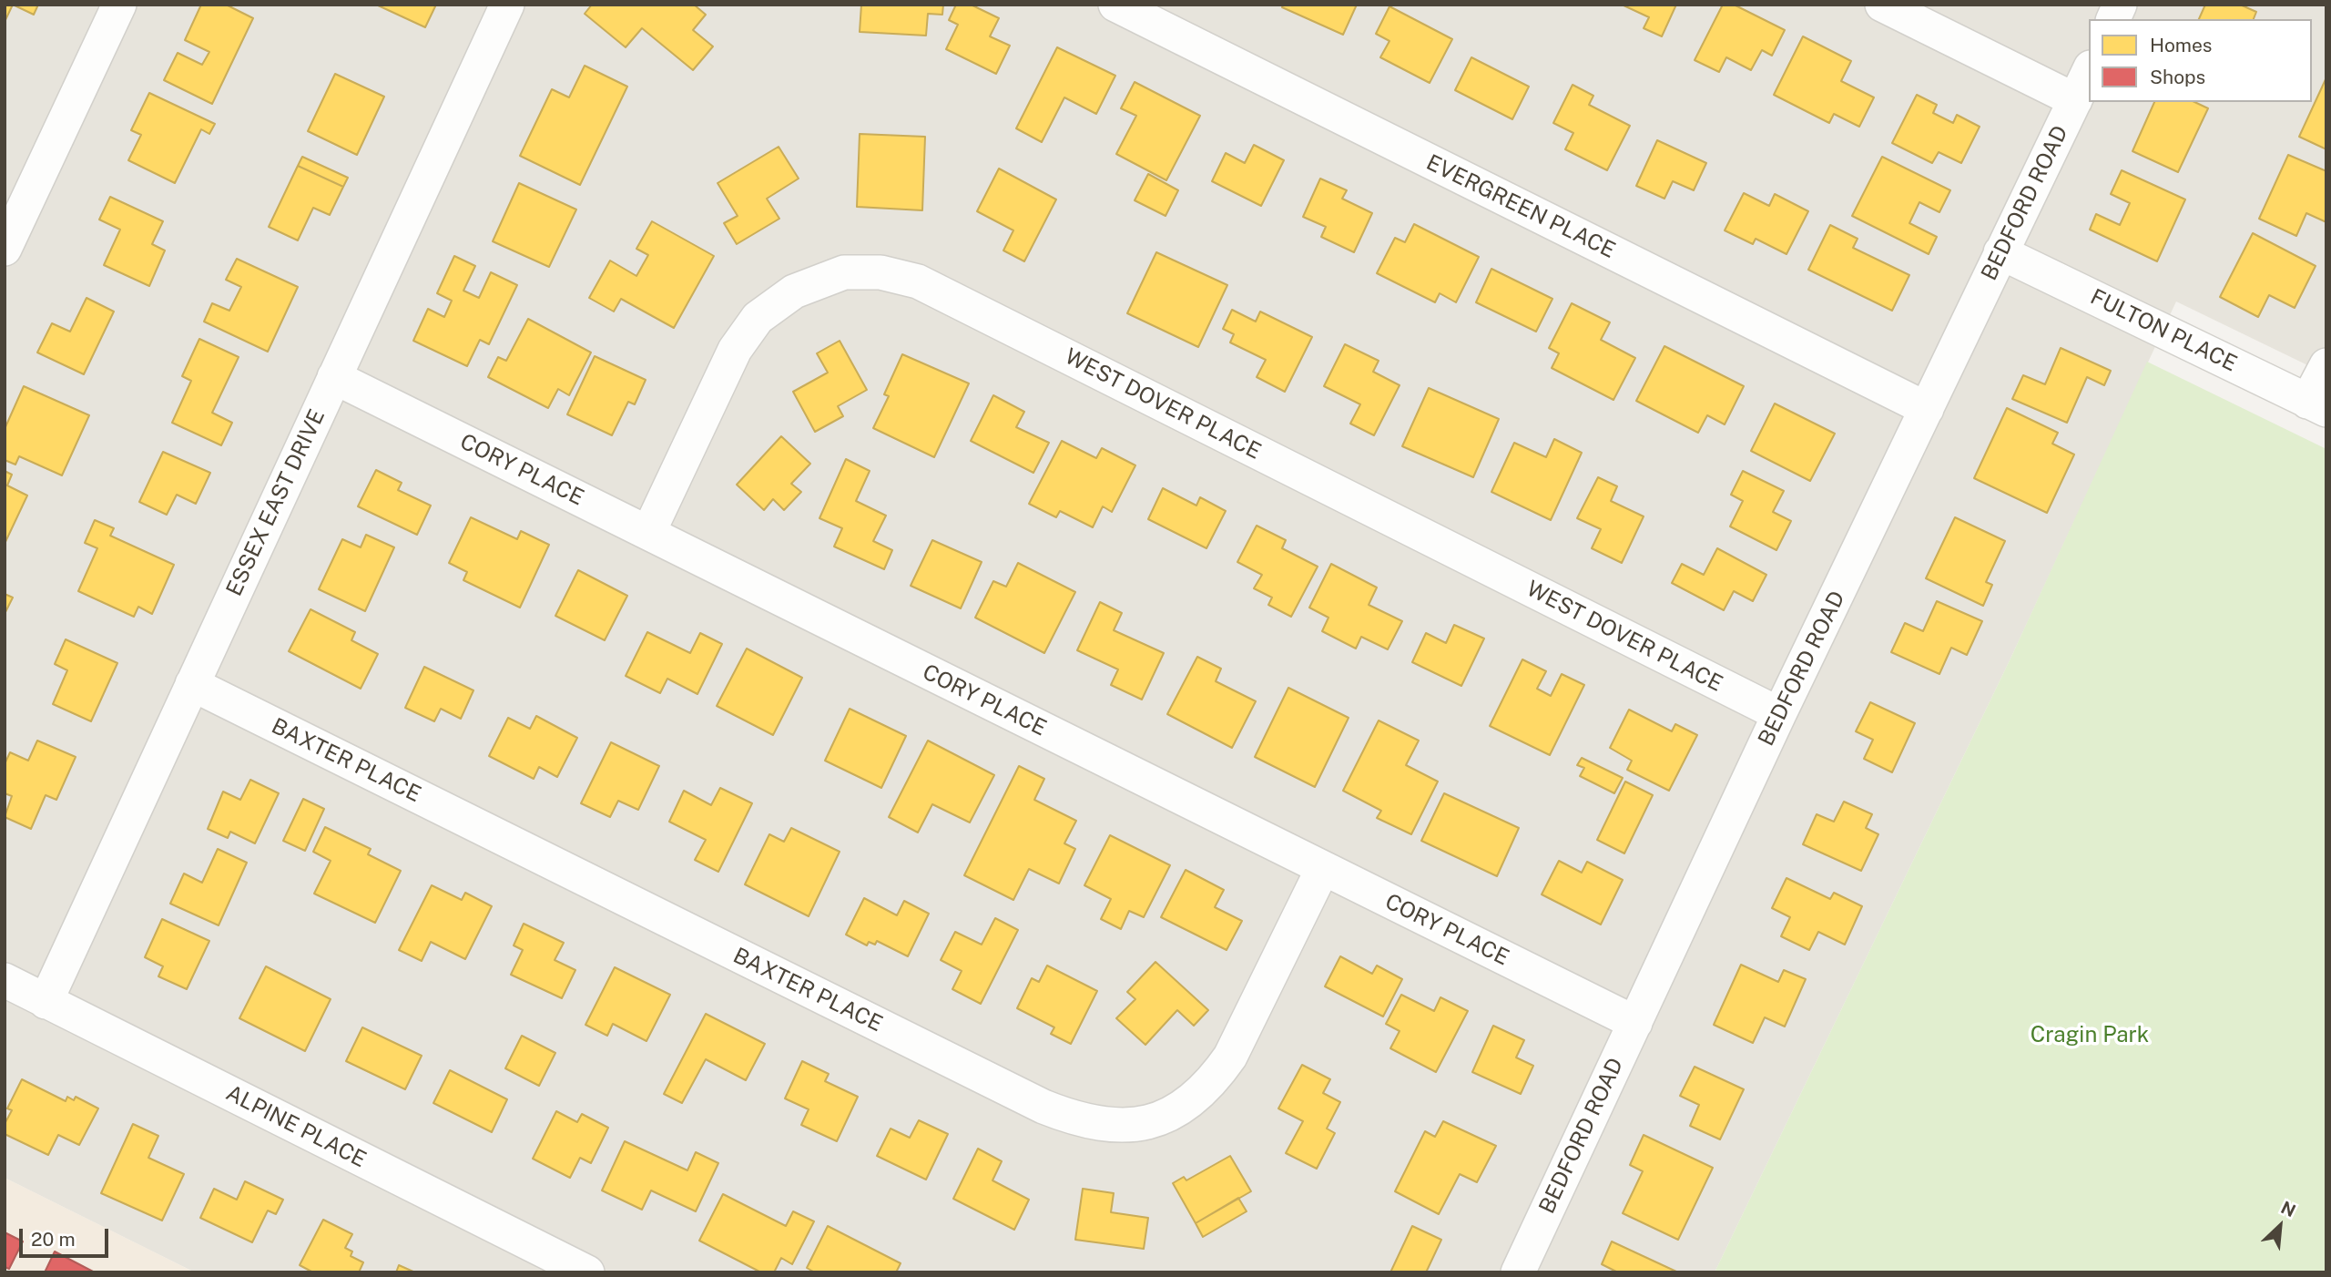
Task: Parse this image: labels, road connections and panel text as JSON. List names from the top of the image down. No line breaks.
{"streets":{"street":["BEDFORD ROAD","EVERGREEN PLACE","FULTON PLACE","WEST DOVER PLACE","CORY PLACE","ESSEX EAST DRIVE","BAXTER PLACE","ALPINE PLACE"]},"crossings":[["BEDFORD ROAD","EVERGREEN PLACE"],["BEDFORD ROAD","FULTON PLACE"],["BEDFORD ROAD","WEST DOVER PLACE"],["BEDFORD ROAD","CORY PLACE"],["WEST DOVER PLACE","CORY PLACE"],["CORY PLACE","ESSEX EAST DRIVE"],["CORY PLACE","BAXTER PLACE"],["ESSEX EAST DRIVE","BAXTER PLACE"],["ESSEX EAST DRIVE","ALPINE PLACE"]],"parks":["Cragin Park"],"legend":["Homes","Shops"],"scale_bar":"20 m","north":"top right"}
